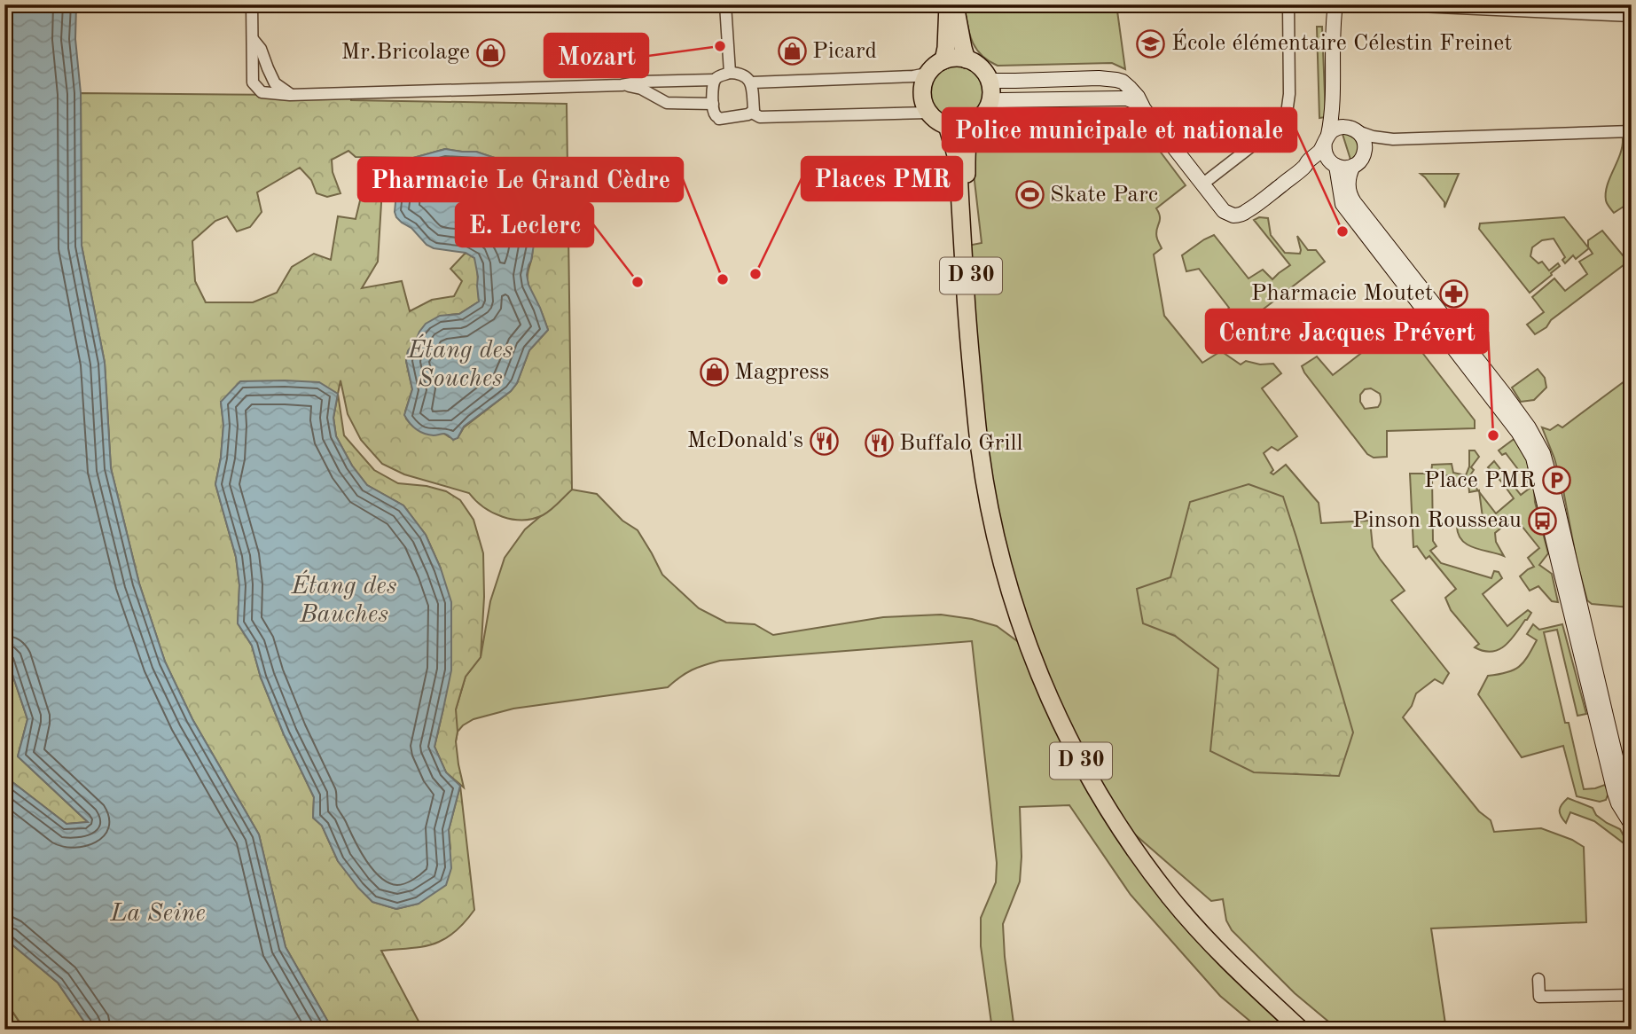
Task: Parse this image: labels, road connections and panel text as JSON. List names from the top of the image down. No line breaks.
{"streets":{"main road":["D 30"]},"water":["Étang des Souches","Étang des Bauches","La Seine"],"places":{"school or university":["École élémentaire Célestin Freinet"],"other":["Mozart","Police municipale et nationale","Places PMR","Pharmacie Le Grand Cèdre","E. Leclerc","Centre Jacques Prévert"],"shop":["Picard","Mr.Bricolage","Magpress"],"sports":["Skate Parc"],"pharmacy":["Pharmacie Moutet"],"restaurant":["McDonald's","Buffalo Grill"],"parking":["Place PMR"],"bus stop":["Pinson Rousseau"]}}
